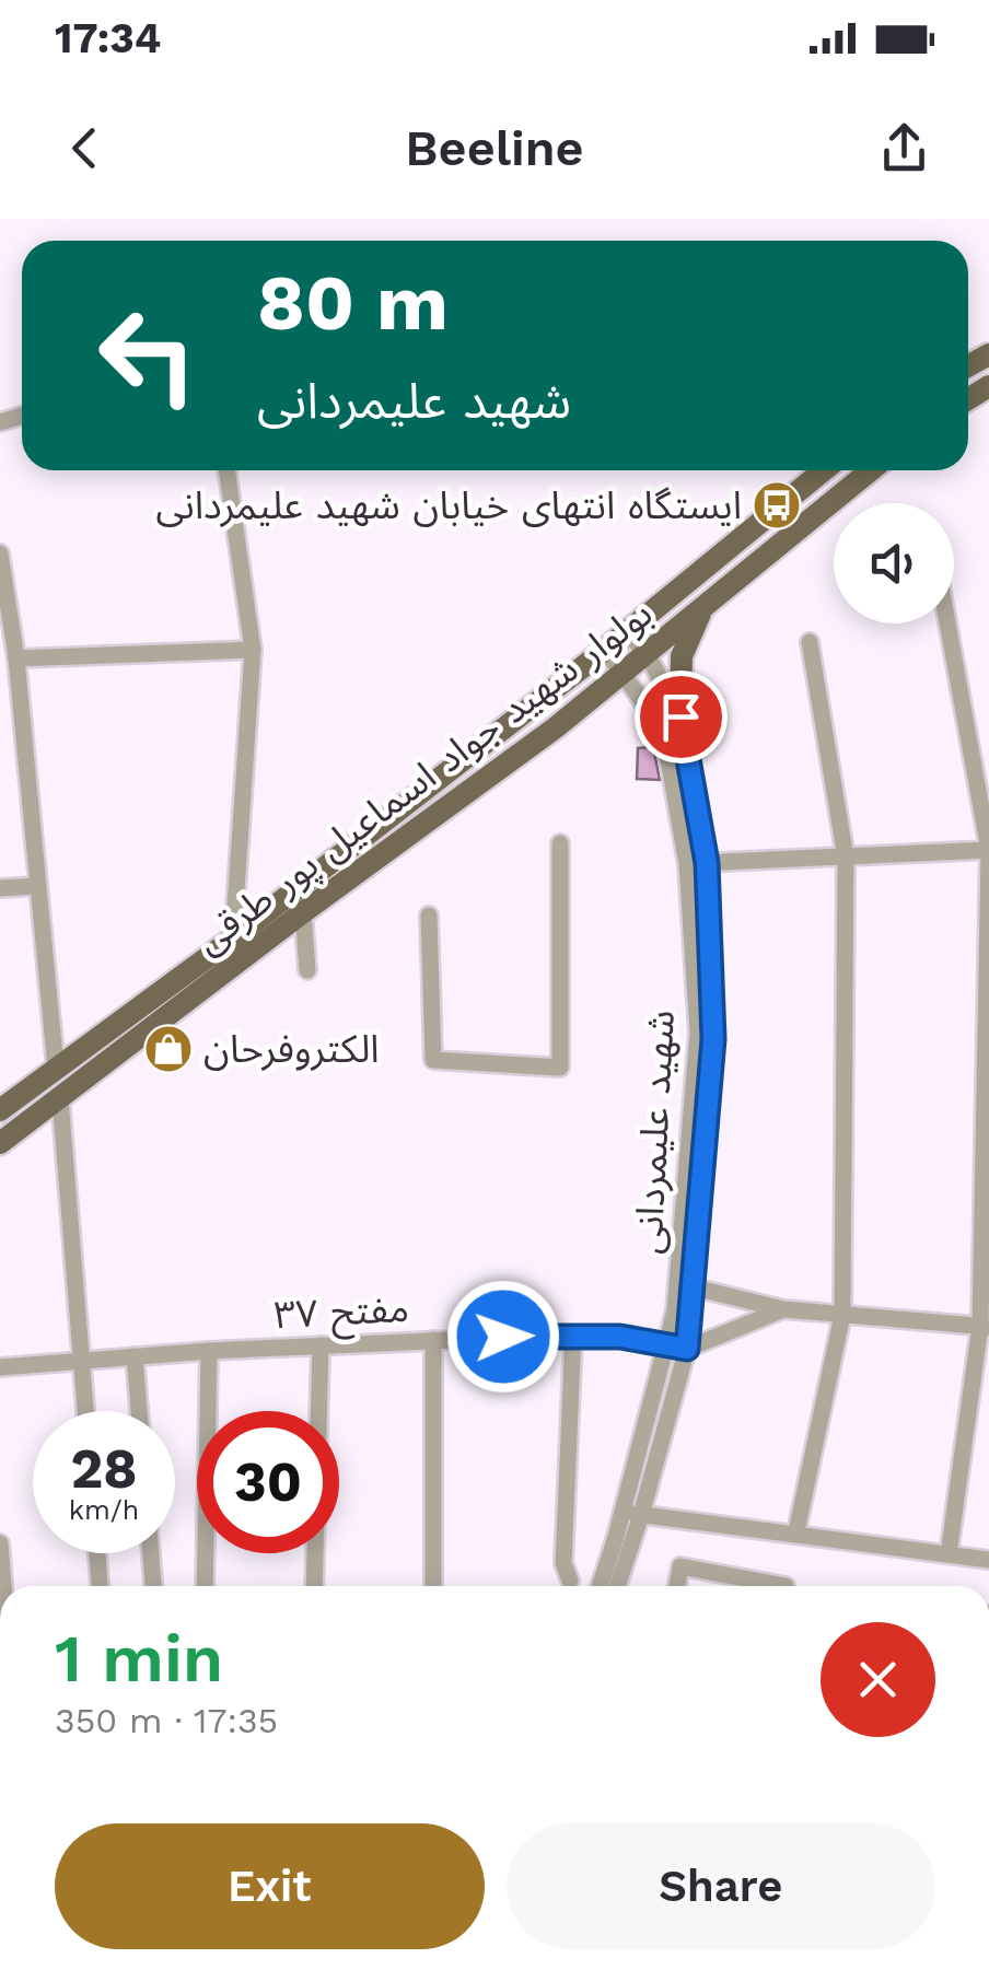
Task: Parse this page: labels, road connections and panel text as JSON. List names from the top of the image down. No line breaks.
{"streets":{"main road":["بولوار شهید جواد اسماعیل پور طرقی"],"street":["شهید علیمردانی","مفتح ۳۷"]},"crossings":[["بولوار شهید جواد اسماعیل پور طرقی","شهید علیمردانی"],["شهید علیمردانی","مفتح ۳۷"]],"places":{"bus stop":["ایستگاه انتهای خیابان شهید علیمردانی"],"shop":["الکتروفرحان"]},"page":{"status":"17:34","header":"Beeline","turn":["80 m","شهید علیمردانی"],"speed":"28 km/h","limit":"30","heading":["1 min","350 m · 17:35"],"buttons":["Exit","Share"]}}
